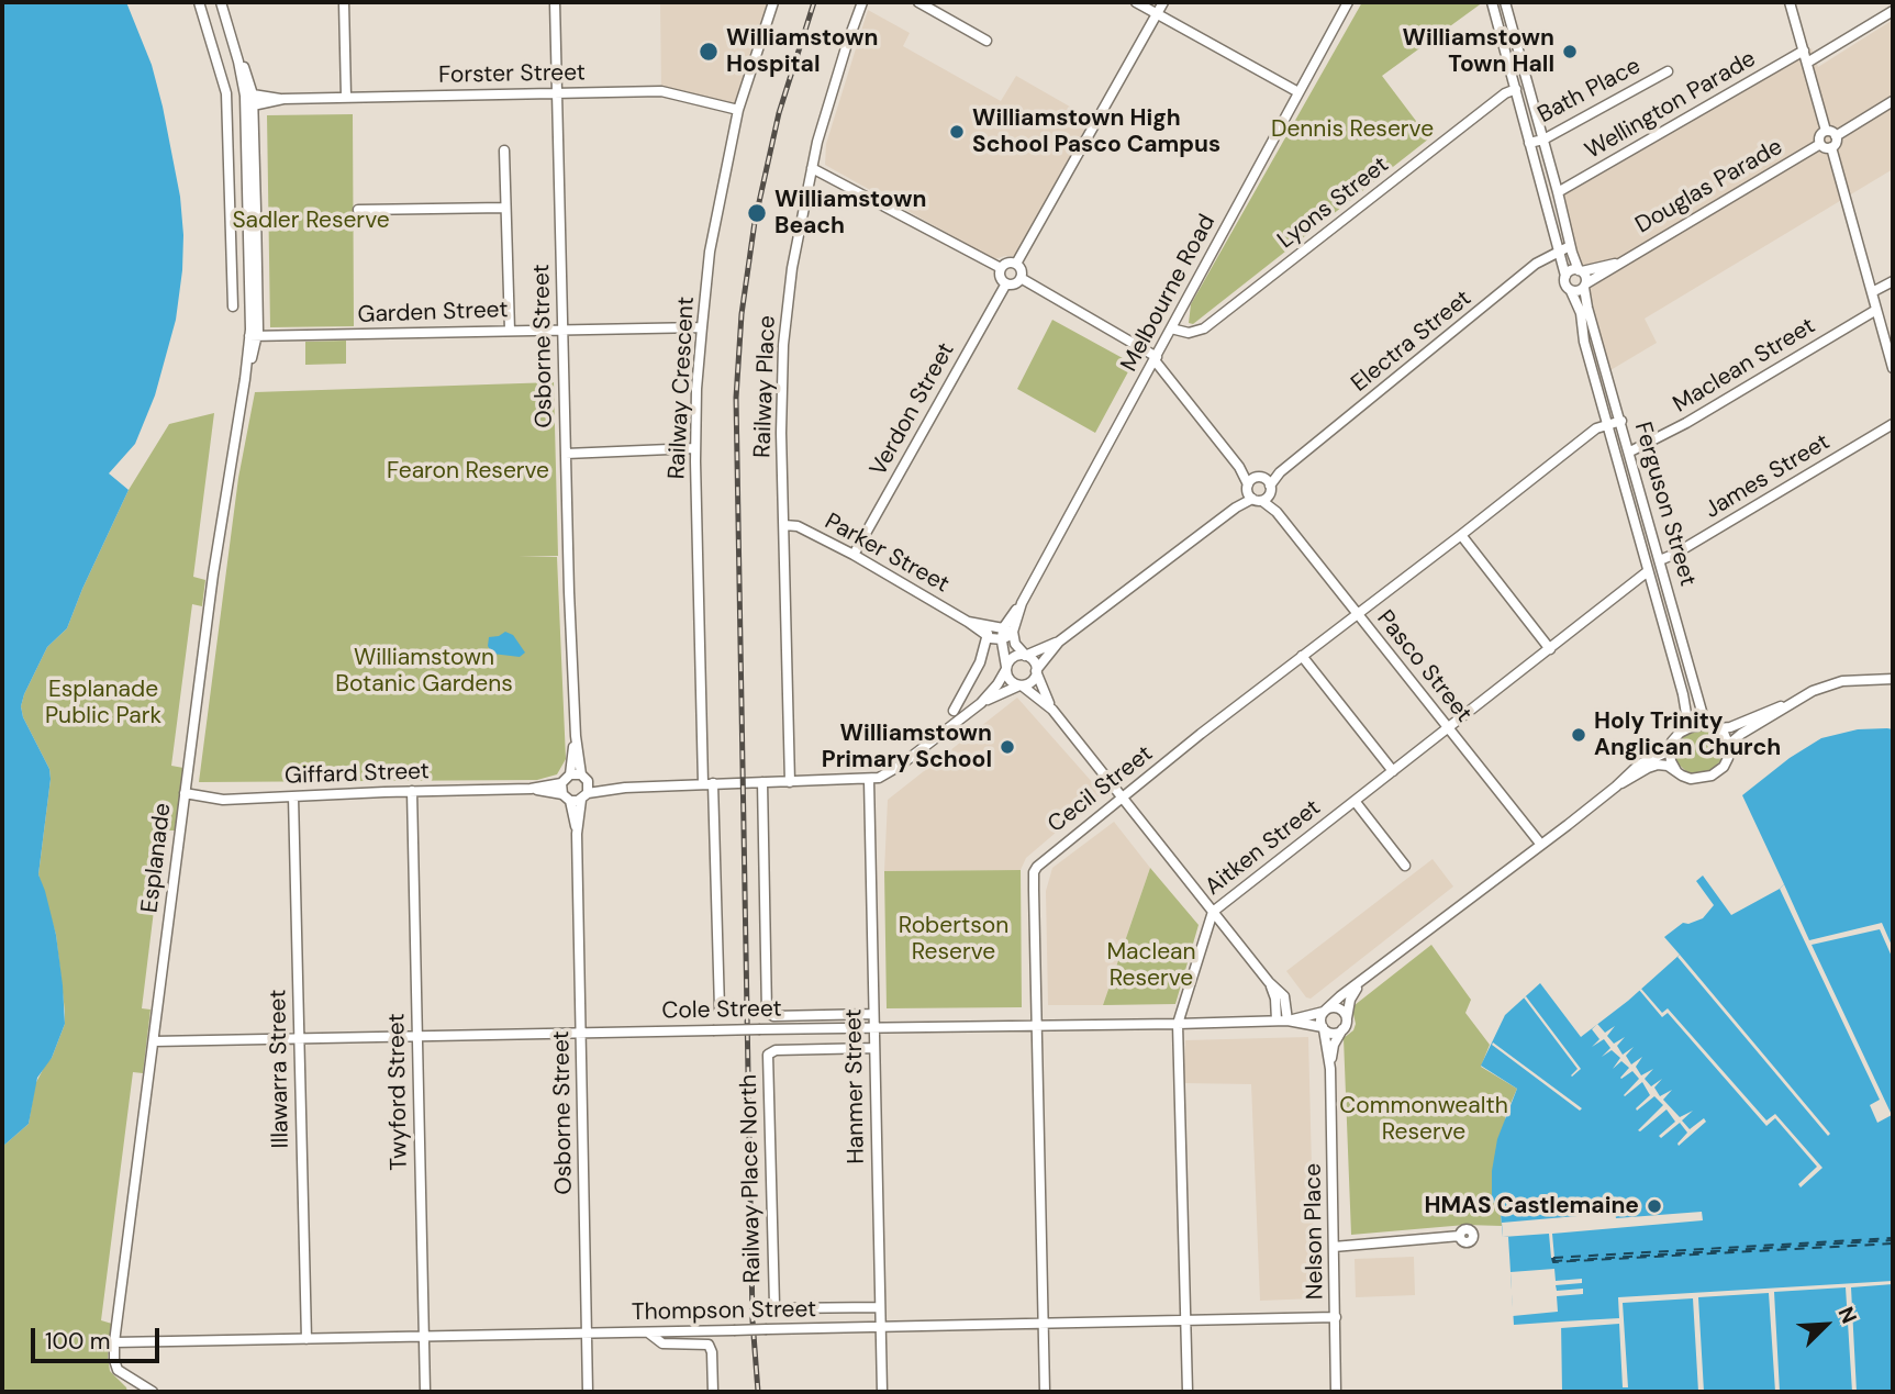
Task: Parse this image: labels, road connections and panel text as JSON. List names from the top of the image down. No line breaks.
{"streets":{"street":["Forster Street","Bath Place","Wellington Parade","Douglas Parade","Lyons Street","Melbourne Road","Garden Street","Electra Street","Osborne Street","Maclean Street","Railway Place","Railway Crescent","Verdon Street","James Street","Ferguson Street","Parker Street","Pasco Street","Giffard Street","Cecil Street","Aitken Street","Esplanade","Cole Street","Illawarra Street","Hanmer Street","Twyford Street","Railway Place North","Nelson Place","Thompson Street"]},"crossings":[["Forster Street","Osborne Street"],["Forster Street","Railway Crescent"],["Forster Street","Esplanade"],["Douglas Parade","Ferguson Street"],["Lyons Street","Melbourne Road"],["Melbourne Road","Parker Street"],["Melbourne Road","Pasco Street"],["Garden Street","Osborne Street"],["Garden Street","Railway Crescent"],["Garden Street","Esplanade"],["Electra Street","Pasco Street"],["Osborne Street","Giffard Street"],["Osborne Street","Cole Street"],["Osborne Street","Thompson Street"],["Maclean Street","Ferguson Street"],["Railway Place","Parker Street"],["Verdon Street","Parker Street"],["Verdon Street","Pasco Street"],["James Street","Ferguson Street"],["Ferguson Street","Cecil Street"],["Ferguson Street","Aitken Street"],["Pasco Street","Cecil Street"],["Pasco Street","Aitken Street"],["Giffard Street","Esplanade"],["Giffard Street","Illawarra Street"],["Giffard Street","Twyford Street"],["Cecil Street","Cole Street"],["Cecil Street","Thompson Street"],["Aitken Street","Cole Street"],["Aitken Street","Thompson Street"],["Esplanade","Cole Street"],["Esplanade","Thompson Street"],["Cole Street","Illawarra Street"],["Cole Street","Hanmer Street"],["Cole Street","Twyford Street"],["Cole Street","Nelson Place"],["Illawarra Street","Thompson Street"],["Hanmer Street","Railway Place North"],["Hanmer Street","Thompson Street"],["Twyford Street","Thompson Street"],["Nelson Place","Thompson Street"]],"parks":["Dennis Reserve","Sadler Reserve","Fearon Reserve","Williamstown Botanic Gardens","Esplanade Public Park","Robertson Reserve","Maclean Reserve","Commonwealth Reserve"],"places":["Williamstown Hospital","Williamstown Town Hall","Williamstown High School Pasco Campus","Williamstown Beach","Holy Trinity Anglican Church","Williamstown Primary School","HMAS Castlemaine"],"scale_bar":"100 m","north":"top right"}
